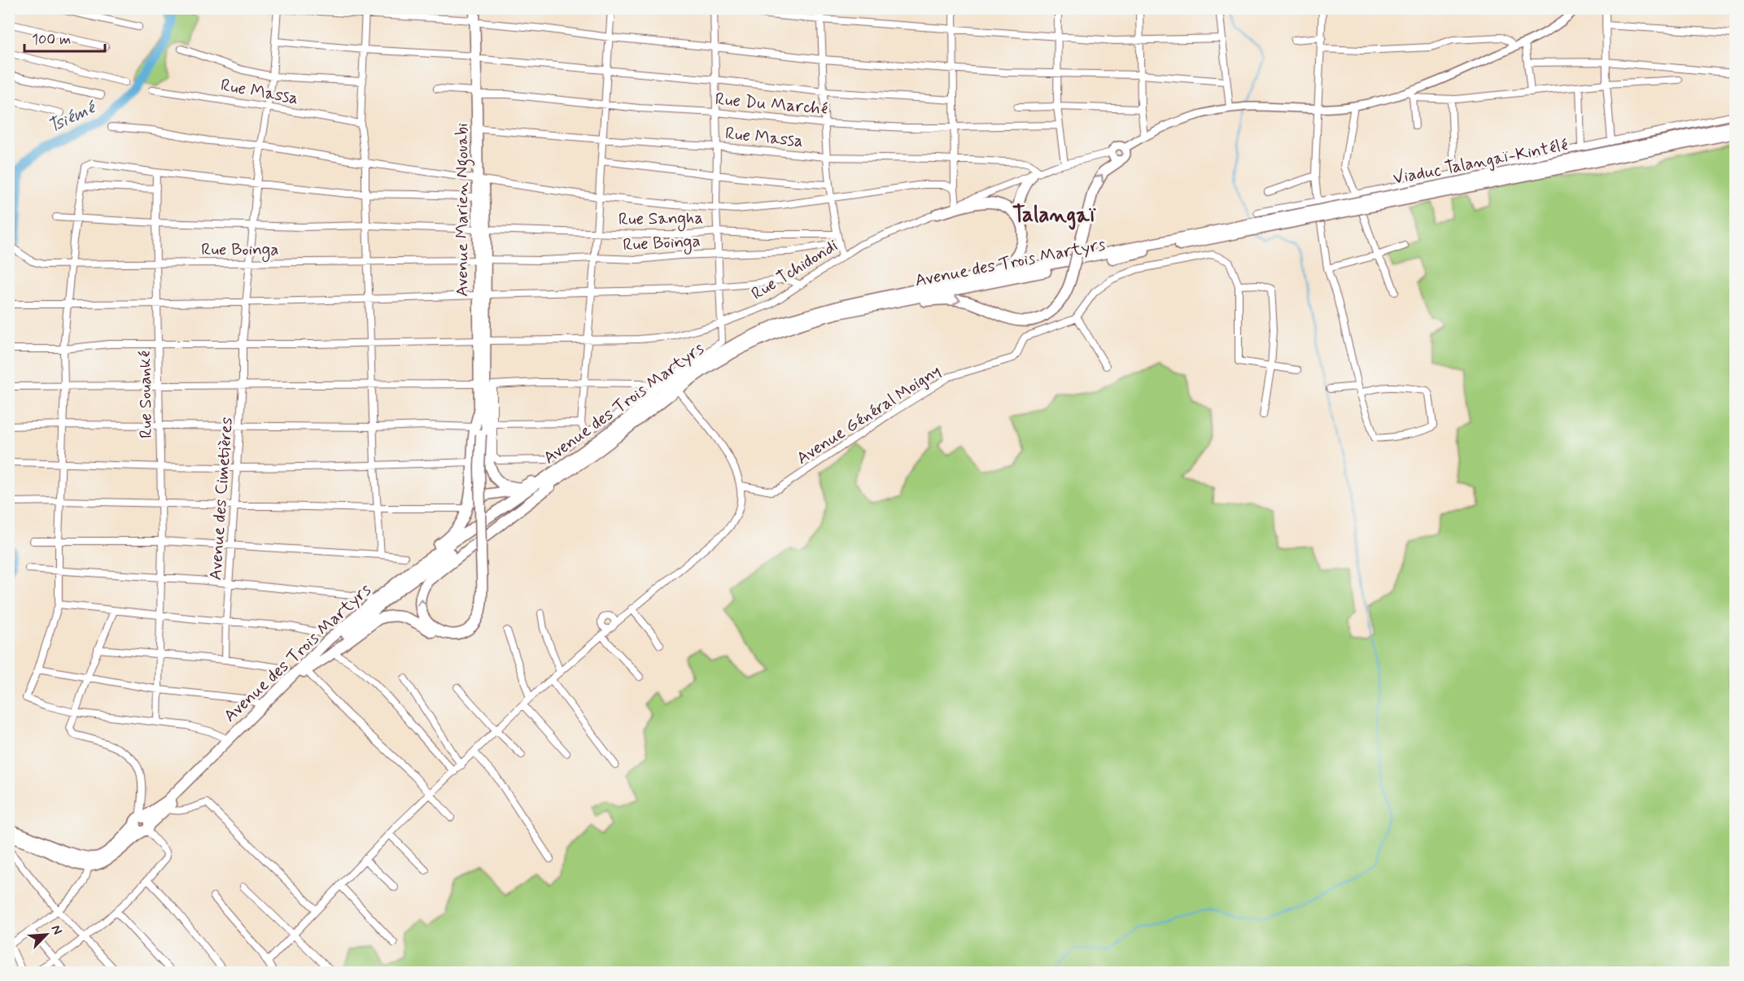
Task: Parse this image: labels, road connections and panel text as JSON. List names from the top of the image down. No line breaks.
{"streets":{"main road":["Viaduc Talangaï-Kintélé","Avenue Marien Ngouabi","Avenue des Trois Martyrs"],"street":["Rue Massa","Rue Du Marché","Rue Sangha","Rue Boinga","Rue Tchidondi","Rue Souanké","Avenue Général Moigny","Avenue des Cimetières"]},"crossings":[["Rue Massa","Rue Tchidondi"],["Rue Massa","Avenue des Cimetières"],["Rue Du Marché","Avenue Marien Ngouabi"],["Viaduc Talangaï-Kintélé","Avenue des Trois Martyrs"],["Avenue Marien Ngouabi","Rue Sangha"],["Avenue Marien Ngouabi","Rue Boinga"],["Avenue Marien Ngouabi","Rue Tchidondi"],["Rue Sangha","Rue Souanké"],["Rue Sangha","Avenue des Cimetières"],["Rue Boinga","Rue Souanké"],["Rue Boinga","Avenue des Cimetières"],["Rue Tchidondi","Rue Souanké"],["Rue Tchidondi","Avenue des Cimetières"]],"districts":["Talangaï"],"water":["Tsiémé"],"scale_bar":"100 m","north":"top right"}
